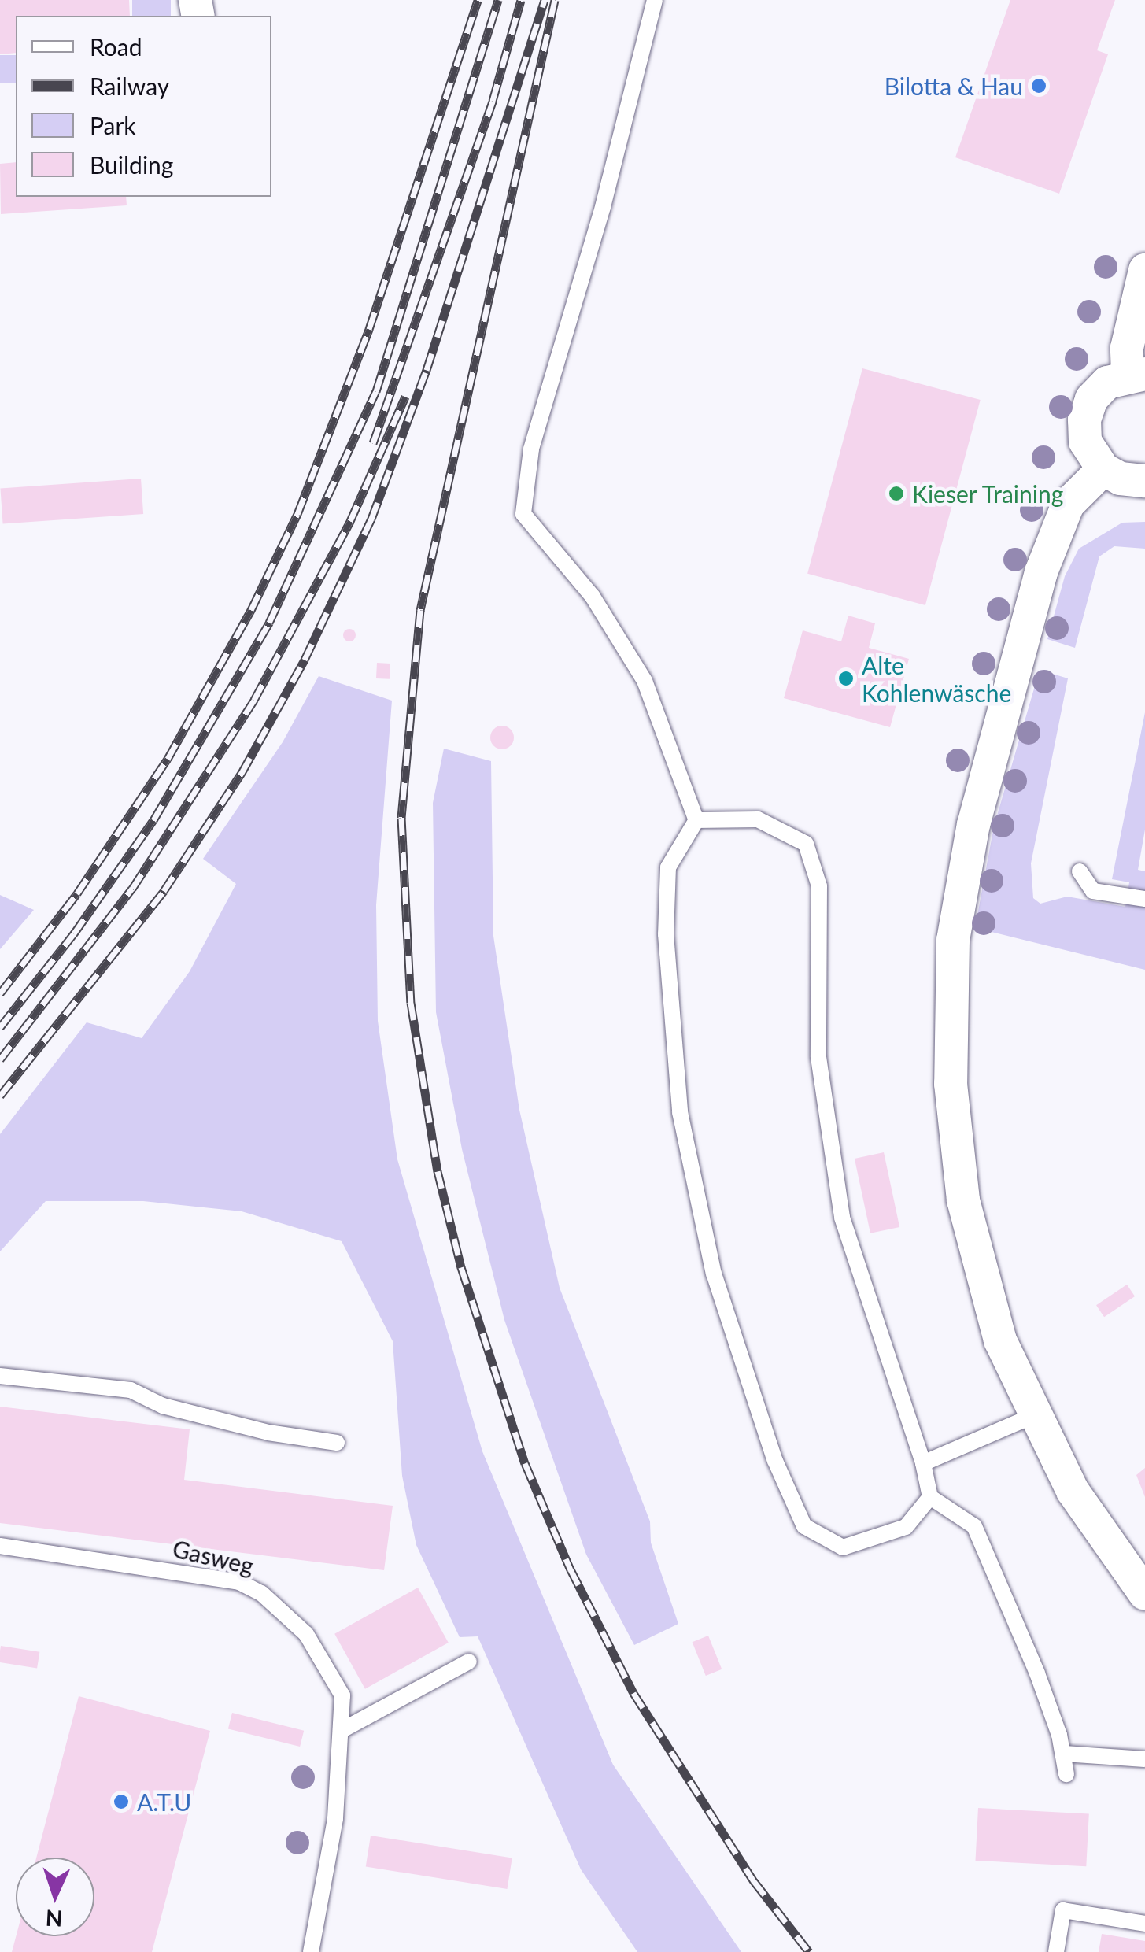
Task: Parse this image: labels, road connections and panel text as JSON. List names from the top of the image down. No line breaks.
{"streets":{"lane":["Gasweg"]},"places":["Bilotta & Hau","Kieser Training","Alte Kohlenwäsche","A.T.U"],"legend":["Road","Railway","Park","Building"],"north":"bottom"}
